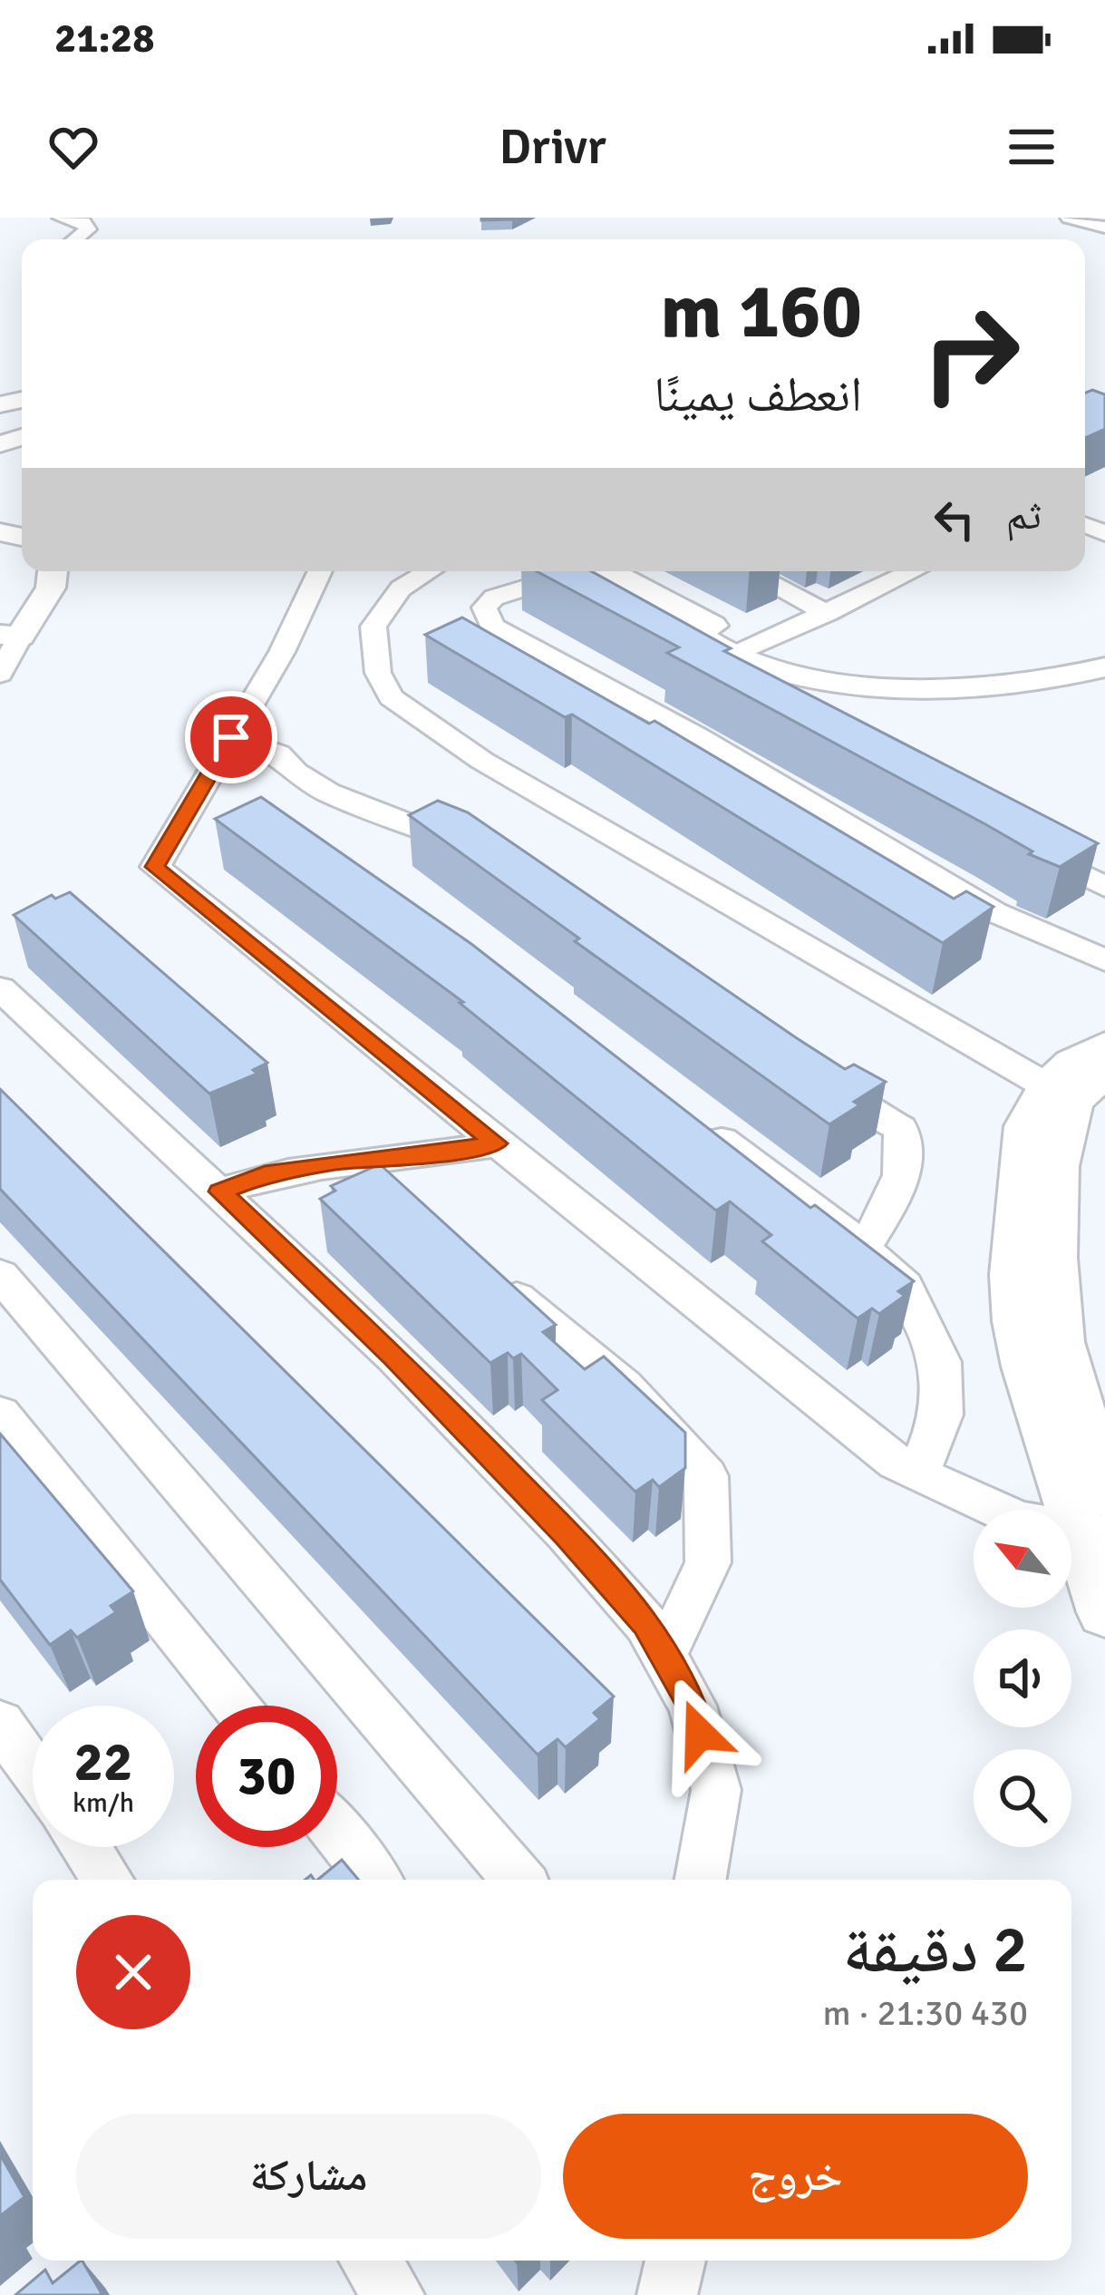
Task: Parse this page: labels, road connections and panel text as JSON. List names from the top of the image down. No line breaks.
{"north":"top left","page":{"status":"21:28","header":"Drivr","turn":["160 m","انعطف يمينًا"],"then":"ثم","speed":"22 km/h","limit":"30","heading":["2 دقيقة","430 m · 21:30"],"buttons":["خروج","مشاركة"]}}
